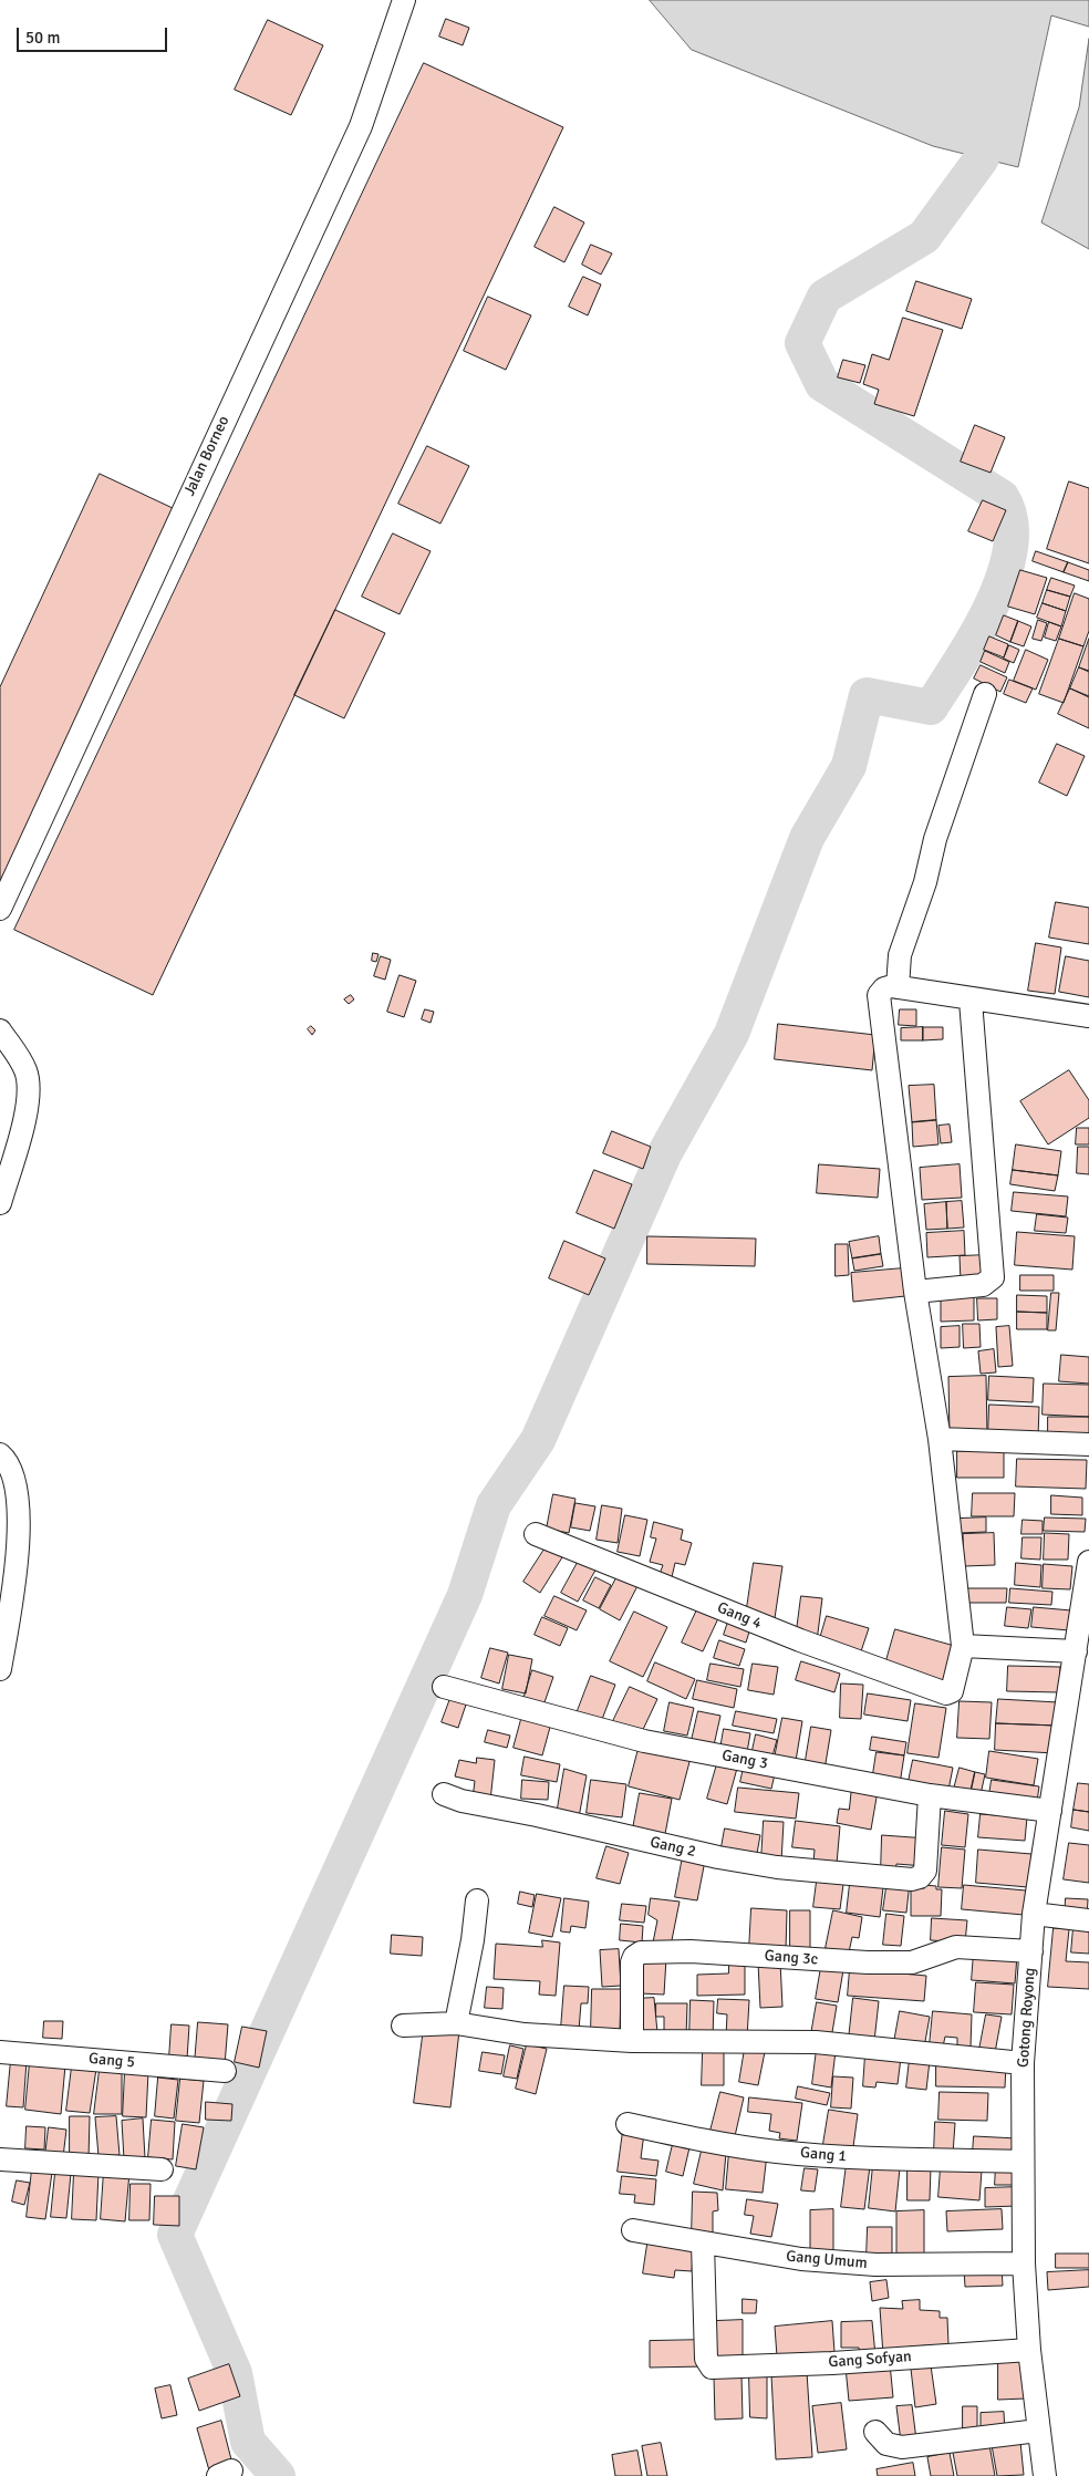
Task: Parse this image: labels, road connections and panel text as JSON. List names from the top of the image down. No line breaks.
{"streets":{"street":["Jalan Borneo","Gang 4","Gang 3","Gang 2","Gang 3c","Gotong Royong","Gang 5","Gang 1","Gang Umum","Gang Sofyan"]},"crossings":[["Gang 3","Gang 2"],["Gang 3","Gotong Royong"],["Gang 3c","Gotong Royong"],["Gotong Royong","Gang 1"],["Gotong Royong","Gang Umum"],["Gotong Royong","Gang Sofyan"],["Gang Umum","Gang Sofyan"]],"scale_bar":"50 m"}
